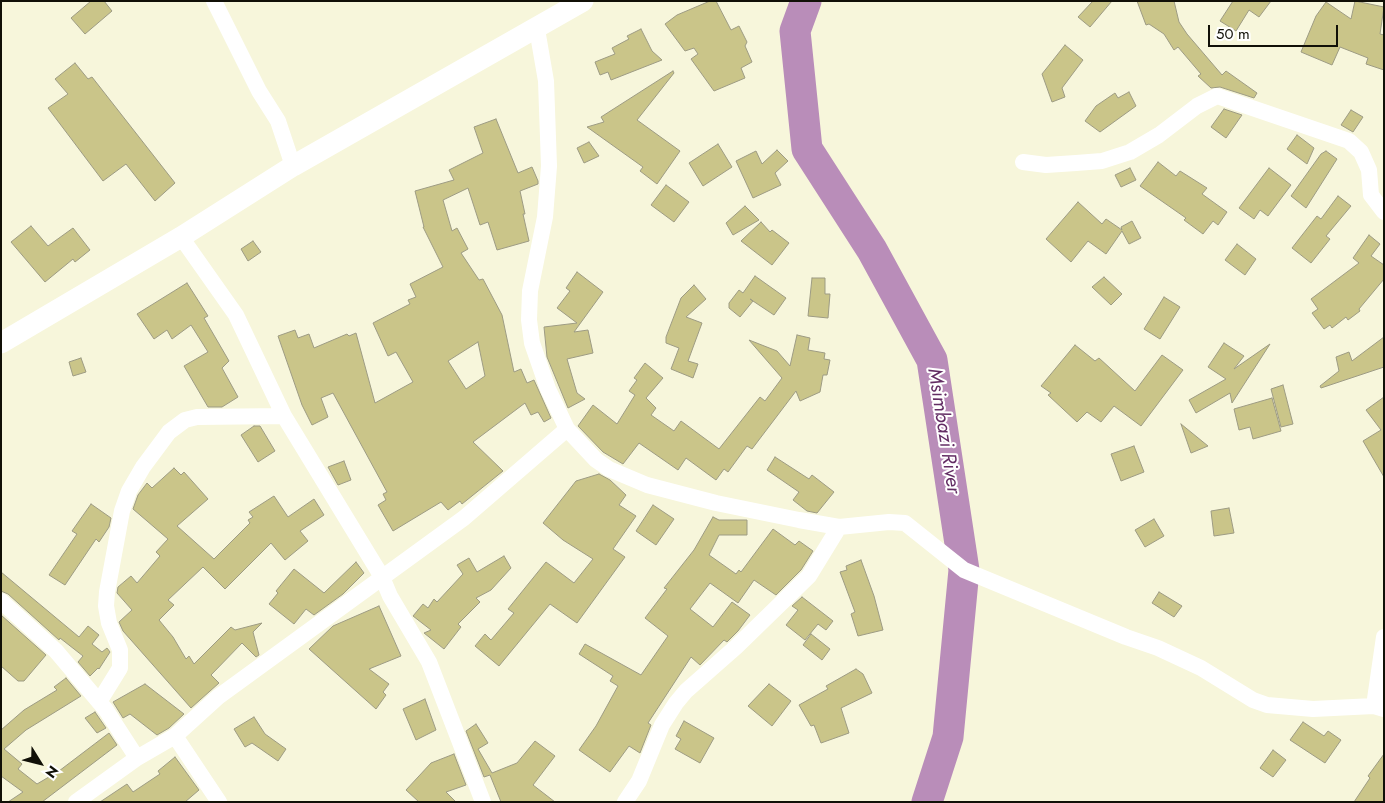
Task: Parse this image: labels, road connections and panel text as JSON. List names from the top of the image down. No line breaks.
{"water":["Msimbazi River"],"scale_bar":"50 m","north":"bottom right"}
